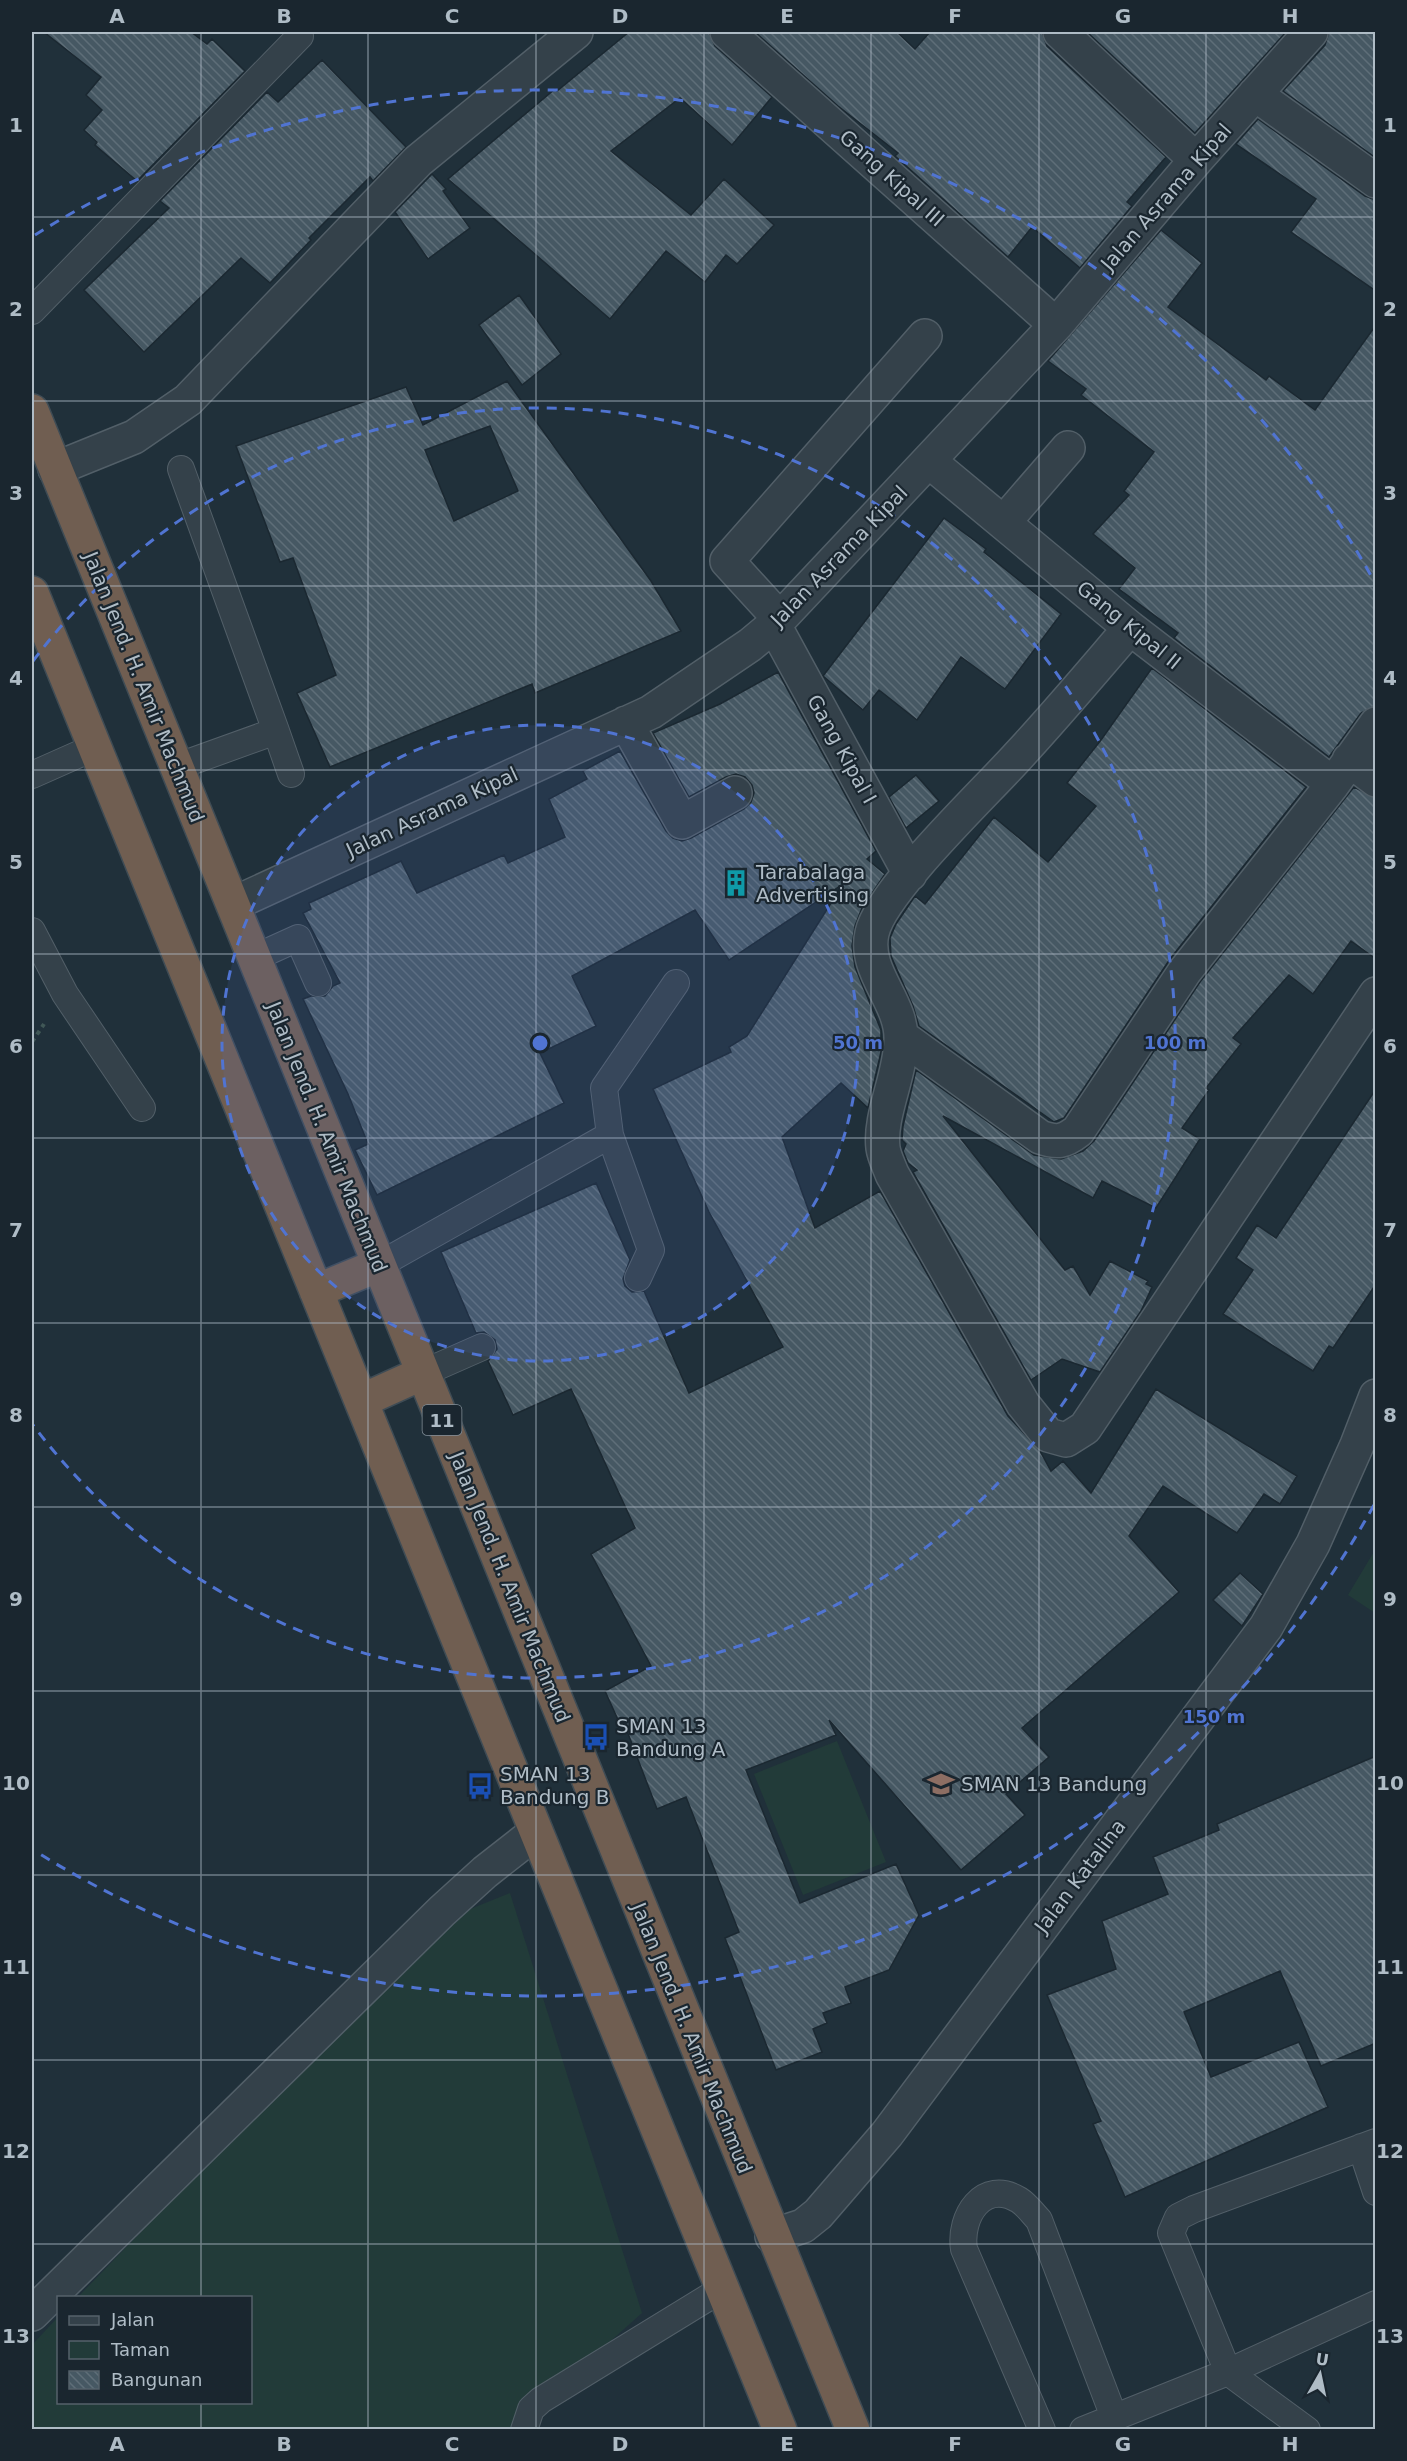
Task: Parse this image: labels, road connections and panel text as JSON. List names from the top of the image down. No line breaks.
{"streets":{"highway":["Jalan Jend. H. Amir Machmud","11"],"street":["Gang Kipal III","Jalan Asrama Kipal","Gang Kipal II","Gang Kipal I","Jalan Katalina"]},"crossings":[["Gang Kipal III","Jalan Asrama Kipal"],["Jalan Asrama Kipal","Gang Kipal II"],["Jalan Asrama Kipal","Jalan Jend. H. Amir Machmud"],["Jalan Asrama Kipal","Gang Kipal I"],["Jalan Jend. H. Amir Machmud","Jalan Katalina"]],"places":{"building":["Tarabalaga Advertising"],"bus stop":["SMAN 13 Bandung A","SMAN 13 Bandung B"],"school or university":["SMAN 13 Bandung"]},"legend":["Jalan","Taman","Bangunan"],"north":"top","grid":{"columns":["A","B","C","D","E","F","G","H"],"rows":["1","2","3","4","5","6","7","8","9","10","11","12","13"]},"rings":["50 m","100 m","150 m"]}
